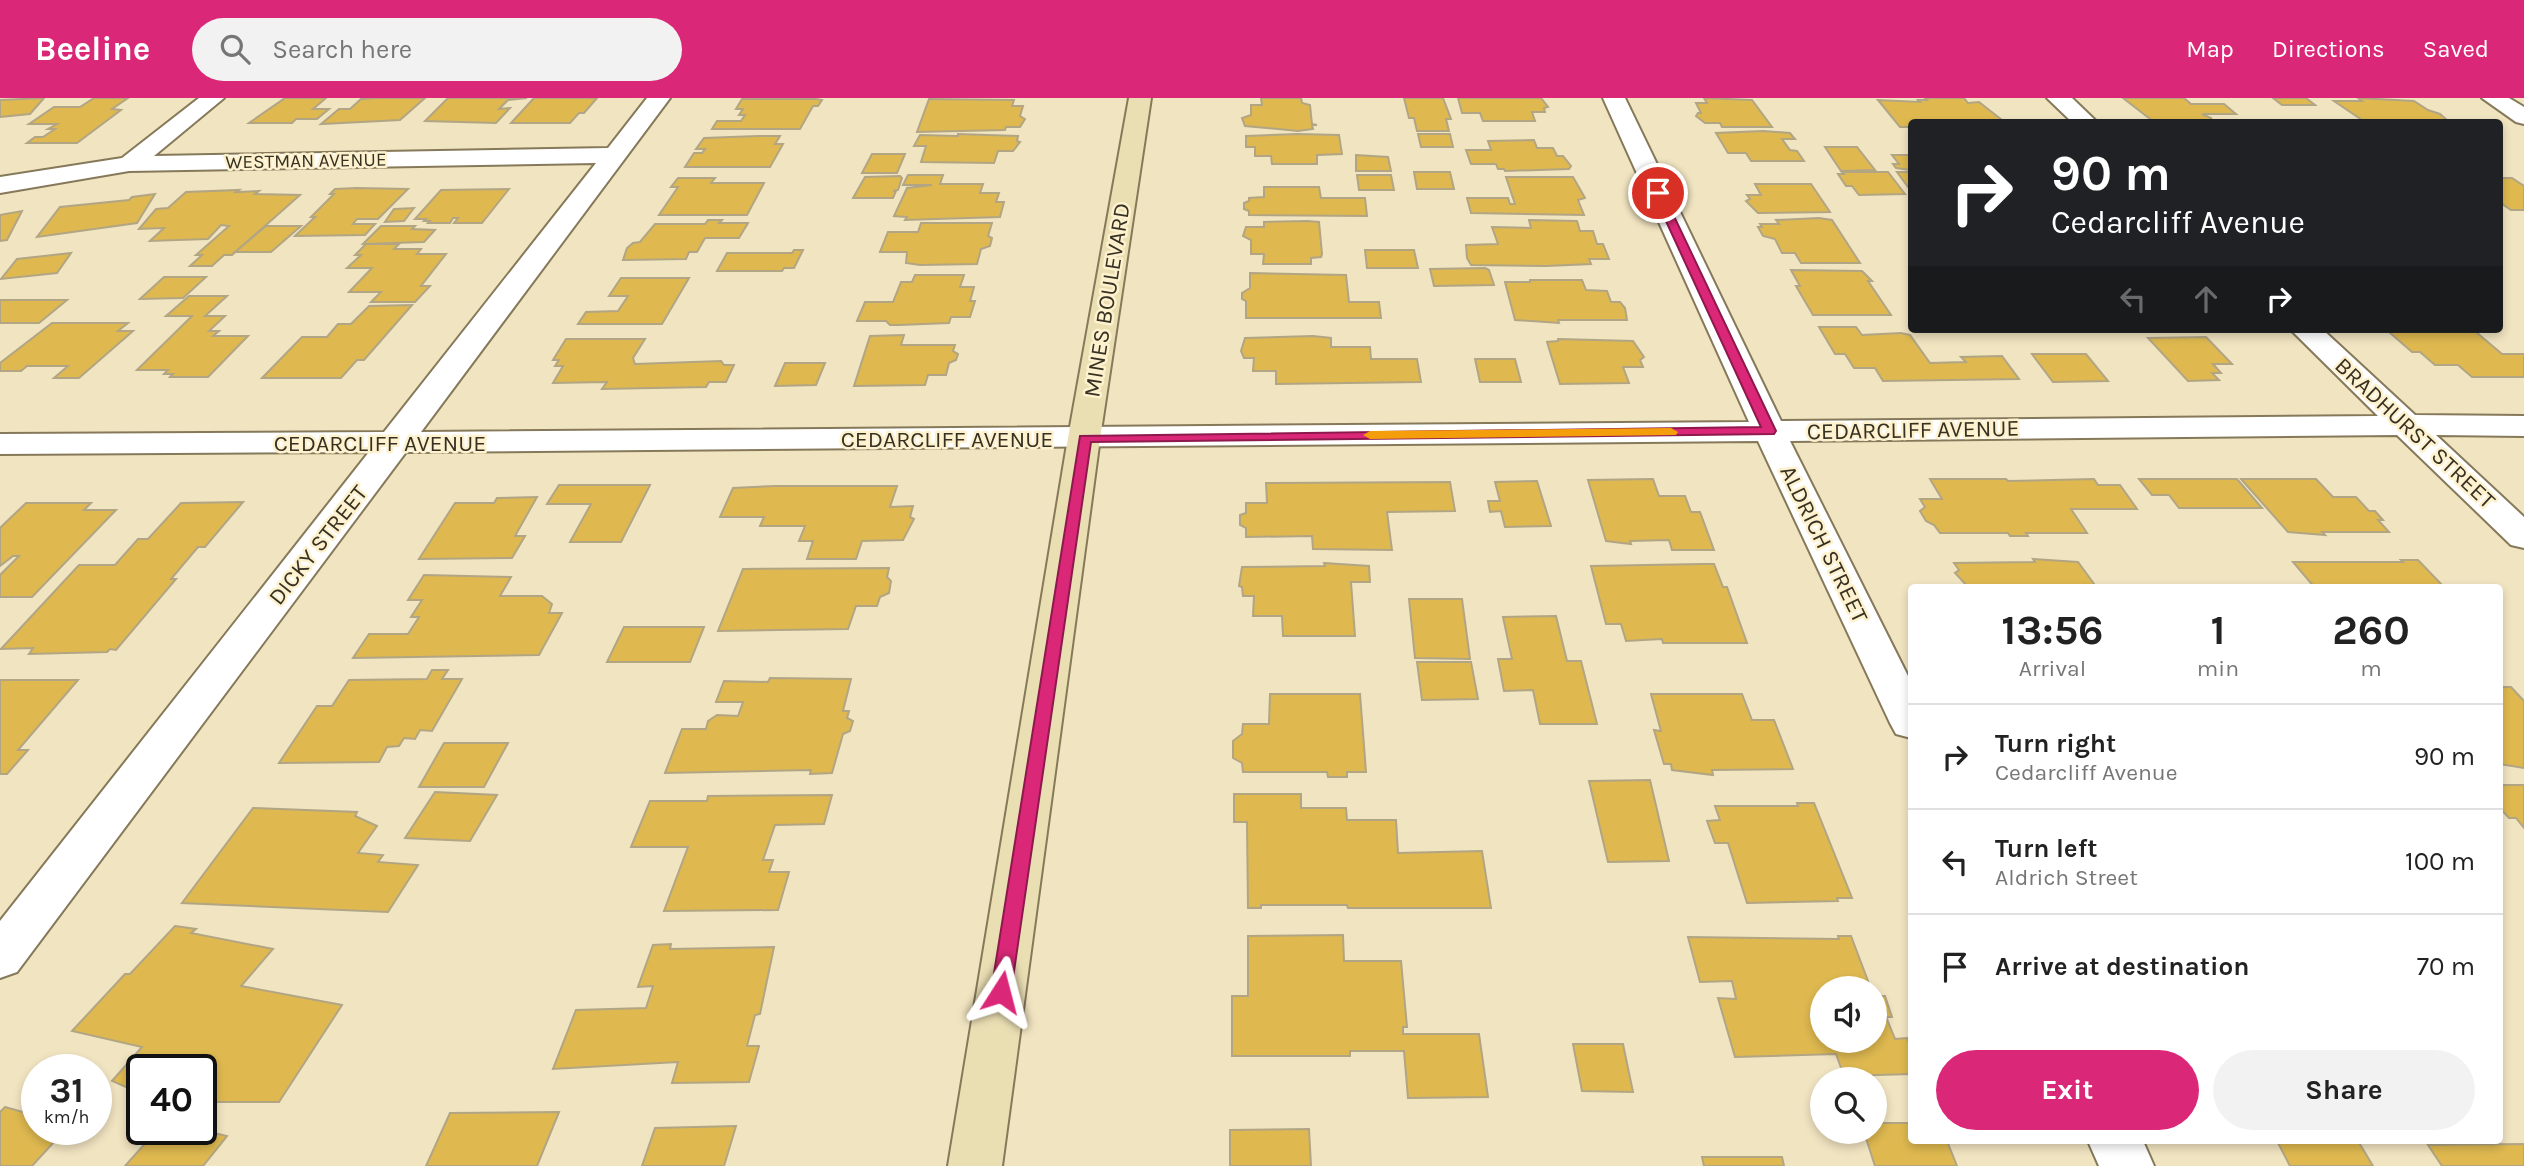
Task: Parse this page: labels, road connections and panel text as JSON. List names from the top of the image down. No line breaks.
{"streets":{"street":["WESTMAN AVENUE","MINES BOULEVARD","CEDARCLIFF AVENUE","BRADHURST STREET","ALDRICH STREET","DICKY STREET"]},"crossings":[["WESTMAN AVENUE","DICKY STREET"],["MINES BOULEVARD","CEDARCLIFF AVENUE"],["CEDARCLIFF AVENUE","BRADHURST STREET"],["CEDARCLIFF AVENUE","ALDRICH STREET"],["CEDARCLIFF AVENUE","DICKY STREET"]],"page":{"header":"Beeline","search":"Search here","nav":["Map","Directions","Saved"],"turn":["90 m","Cedarcliff Avenue"],"eta":["13:56","Arrival","1","min","260","m"],"list":[{"name":"Turn right","note":"Cedarcliff Avenue","value":"90 m"},{"name":"Turn left","note":"Aldrich Street","value":"100 m"},{"name":"Arrive at destination","value":"70 m"}],"buttons":["Exit","Share"],"speed":"31 km/h","limit":"40"}}
